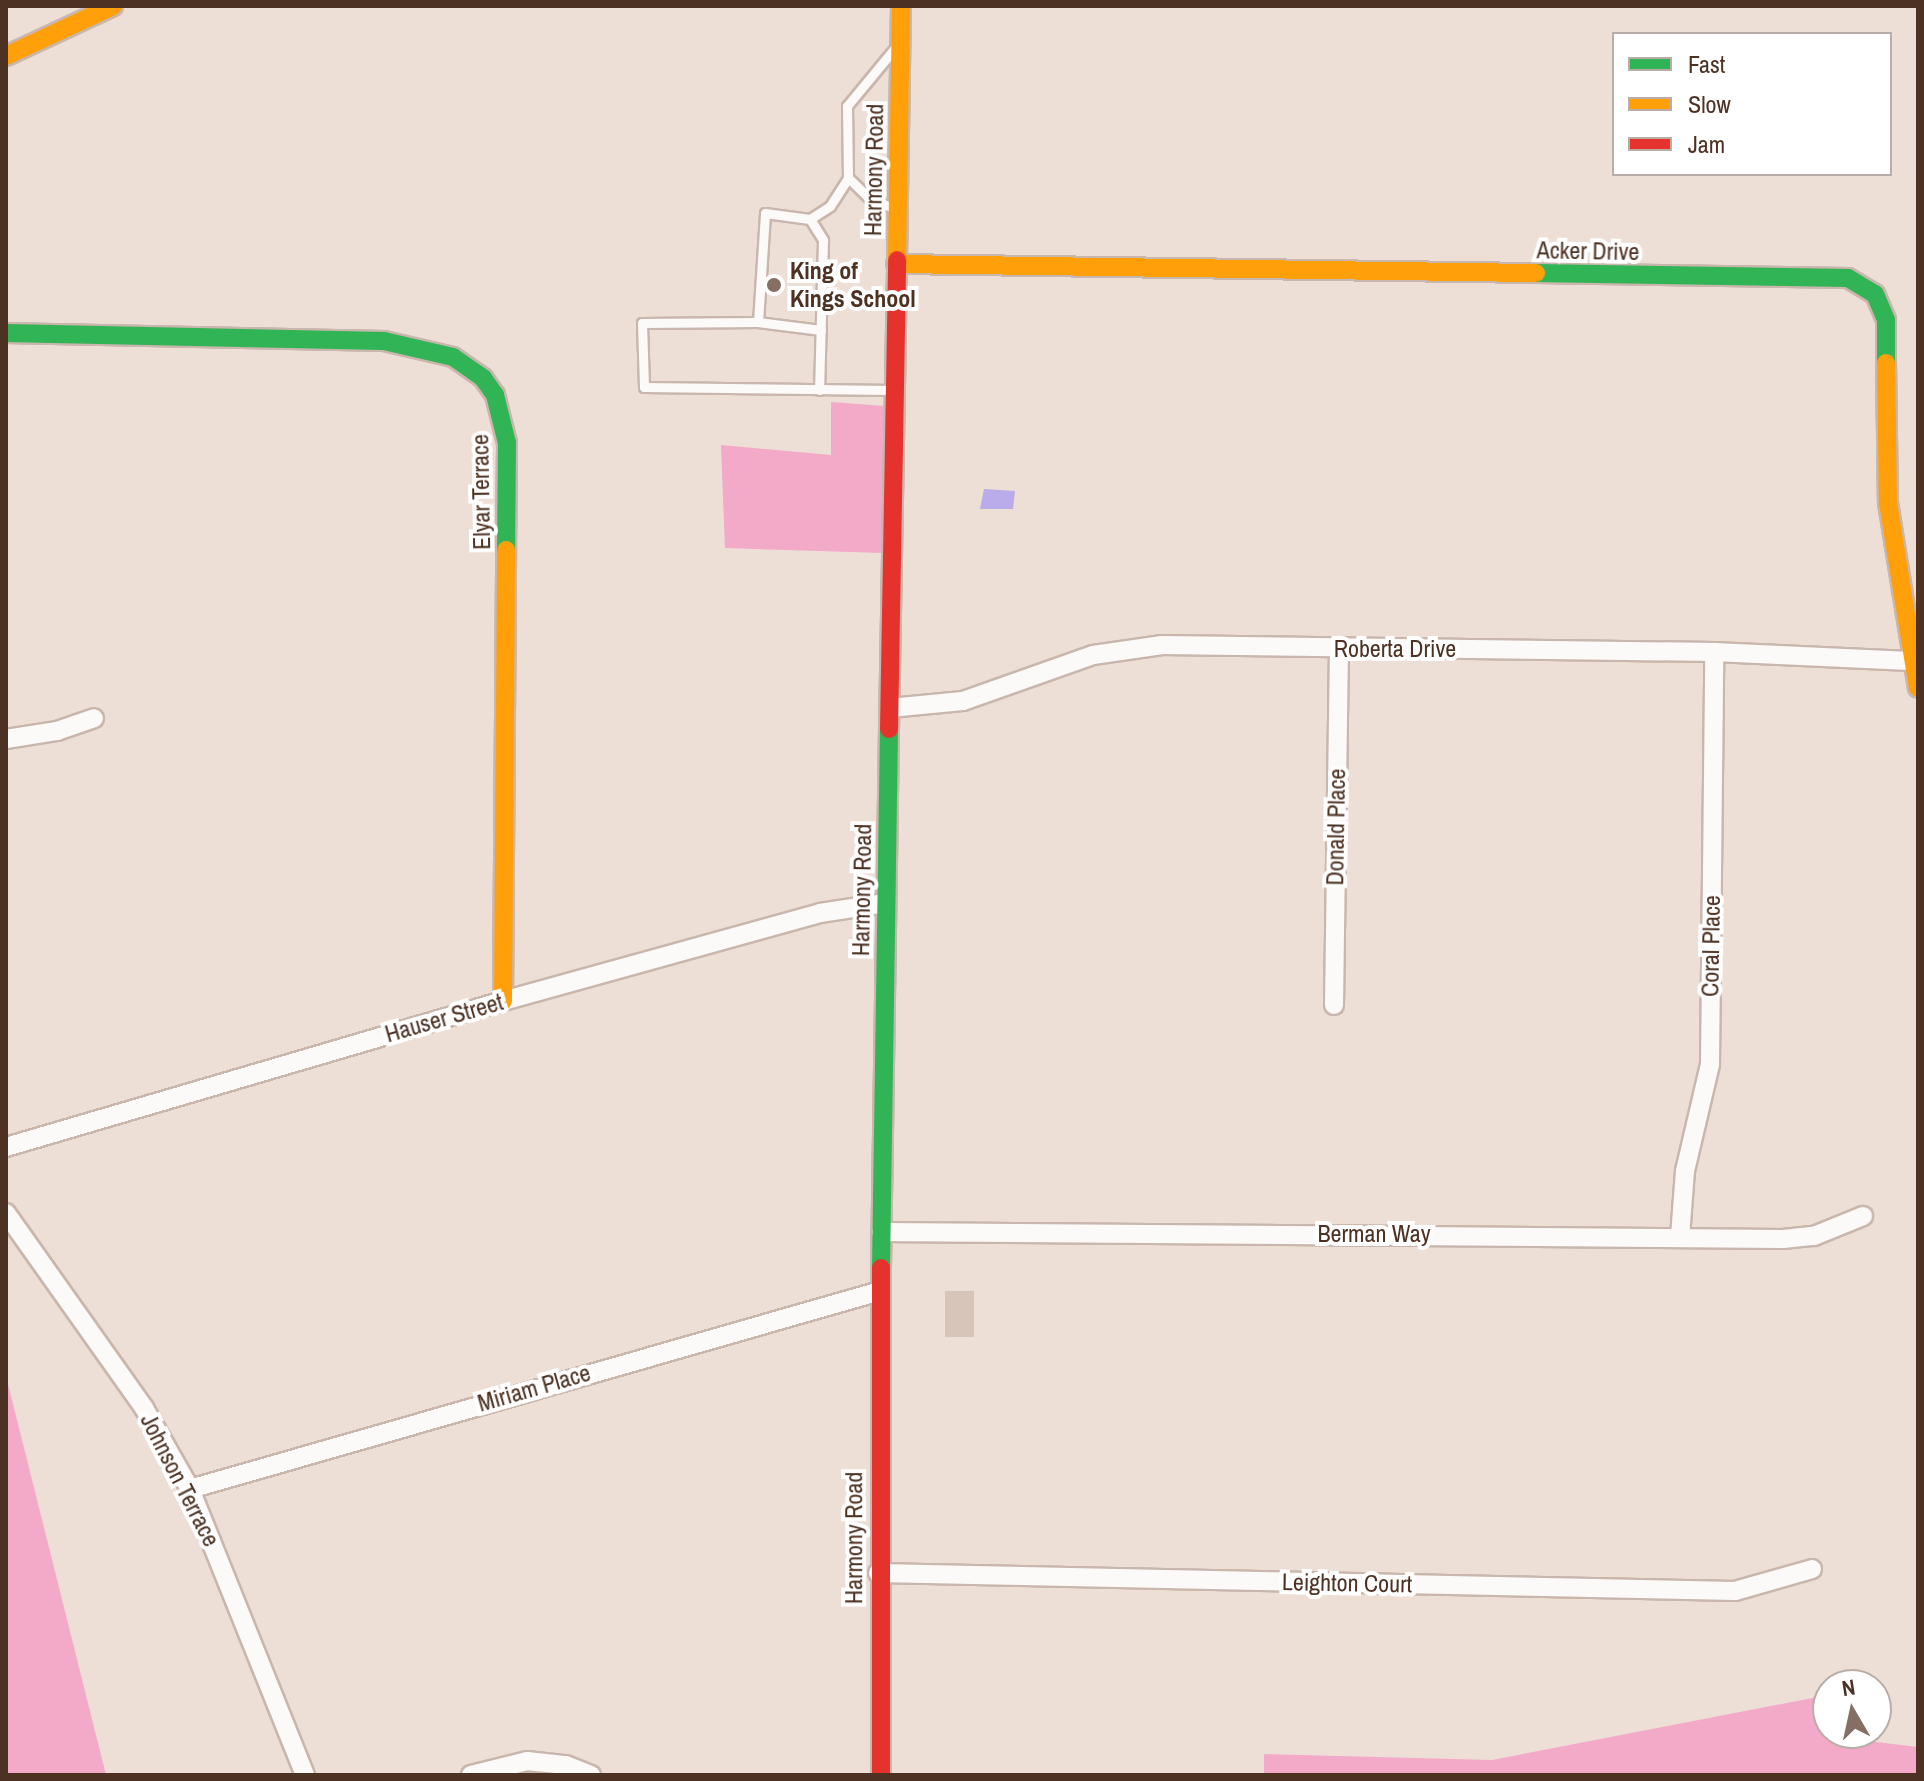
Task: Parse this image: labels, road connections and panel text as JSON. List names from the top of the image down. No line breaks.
{"streets":{"street":["Harmony Road","Acker Drive","Elyar Terrace","Roberta Drive","Donald Place","Coral Place","Hauser Street","Berman Way","Miriam Place","Johnson Terrace","Leighton Court"]},"crossings":[["Harmony Road","Acker Drive"],["Harmony Road","Roberta Drive"],["Harmony Road","Hauser Street"],["Harmony Road","Berman Way"],["Harmony Road","Miriam Place"],["Harmony Road","Leighton Court"],["Acker Drive","Roberta Drive"],["Elyar Terrace","Hauser Street"],["Roberta Drive","Donald Place"],["Roberta Drive","Coral Place"],["Coral Place","Berman Way"],["Miriam Place","Johnson Terrace"]],"places":["King of Kings School"],"legend":["Fast","Slow","Jam"],"north":"top"}
